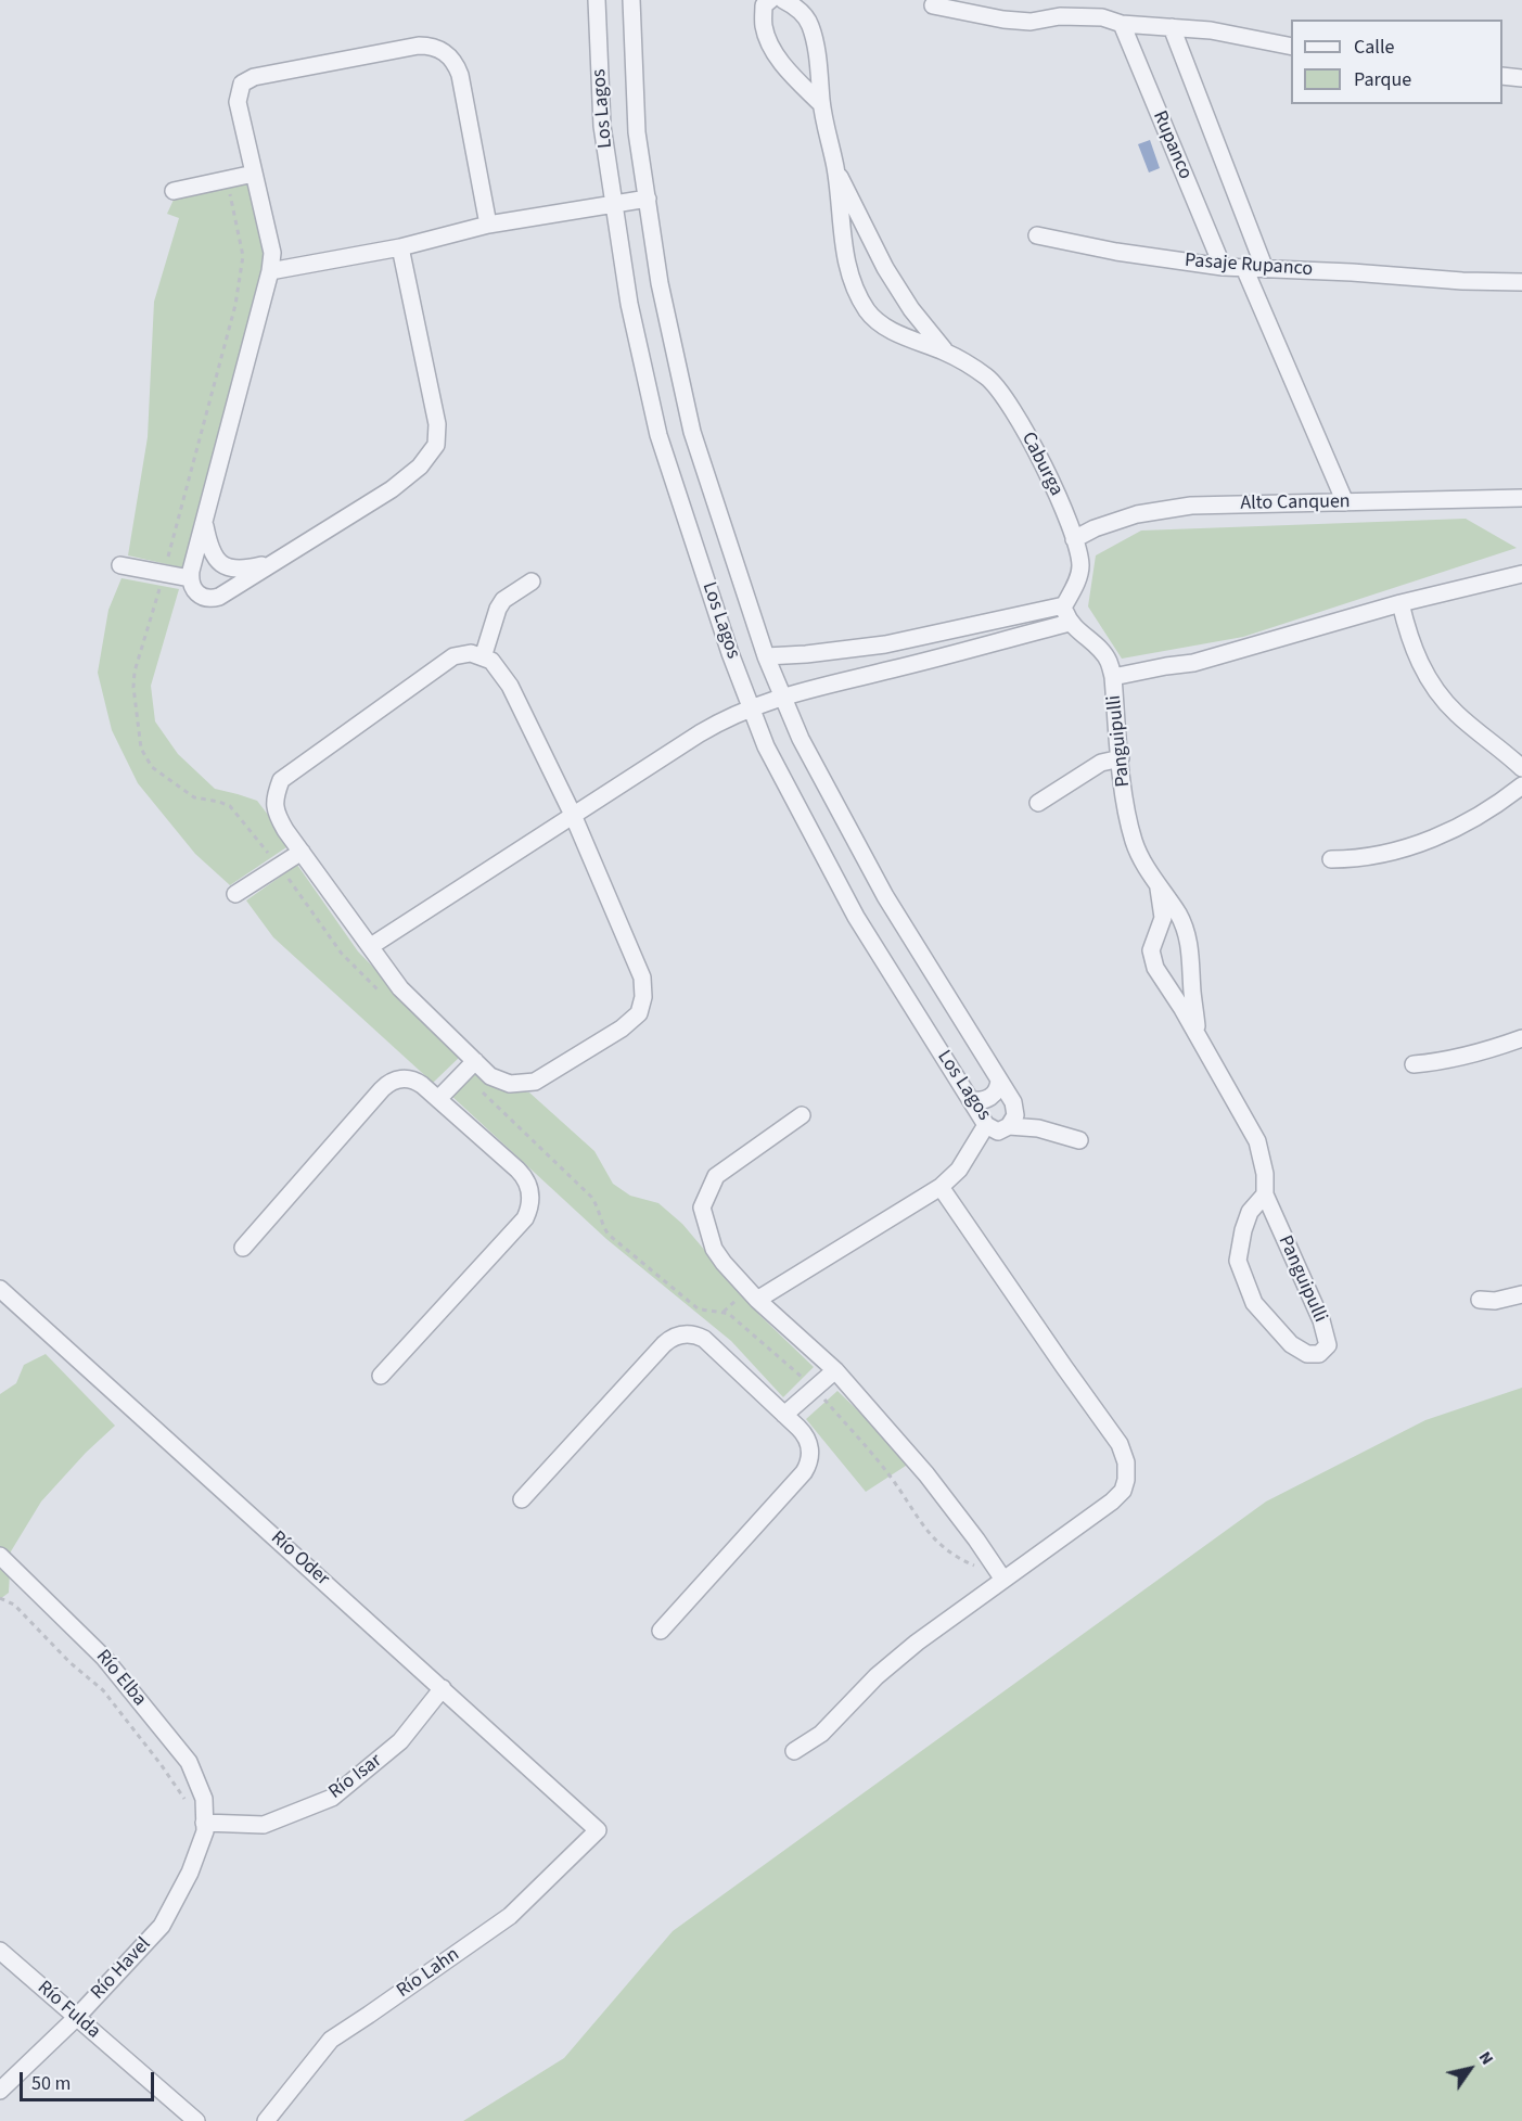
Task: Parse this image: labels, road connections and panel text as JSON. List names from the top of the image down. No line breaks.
{"streets":{"street":["Los Lagos","Rupanco","Pasaje Rupanco","Caburga","Alto Canquen","Panguipulli","Río Oder","Río Elba","Río Isar","Río Havel","Río Lahn","Río Fulda"]},"crossings":[["Rupanco","Pasaje Rupanco"],["Caburga","Alto Canquen"],["Caburga","Panguipulli"],["Río Oder","Río Isar"],["Río Oder","Río Lahn"],["Río Elba","Río Isar"],["Río Elba","Río Havel"],["Río Isar","Río Havel"],["Río Havel","Río Fulda"]],"legend":["Calle","Parque"],"scale_bar":"50 m","north":"top right"}
